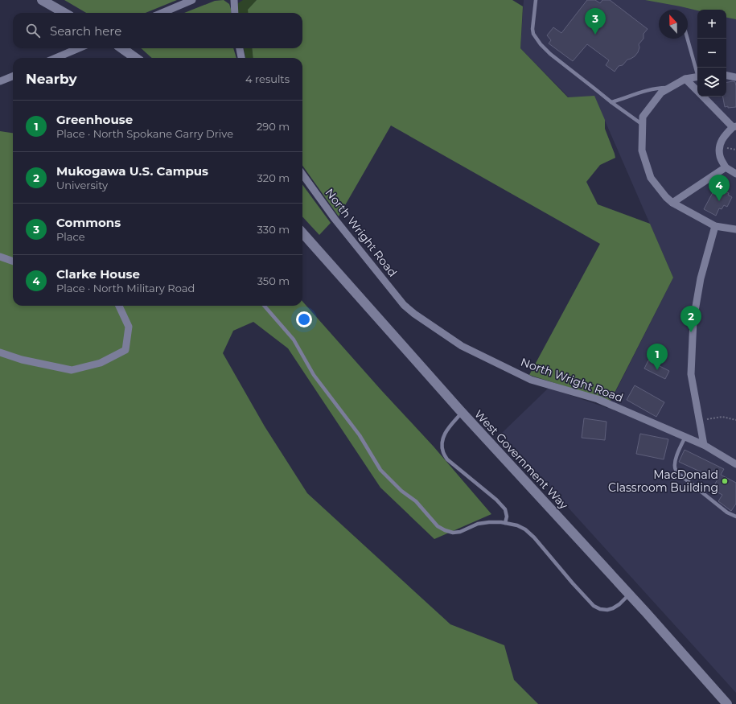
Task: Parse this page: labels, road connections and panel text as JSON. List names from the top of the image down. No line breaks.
{"streets":{"main road":["West Government Way"],"street":["North Wright Road"]},"places":["MacDonald Classroom Building"],"north":"top","page":{"pins":["3","4","2","1"],"map_buttons":["+","−"],"search":"Search here","heading":["Nearby","4 results"],"list":[{"mark":"1","name":"Greenhouse","note":"Place · North Spokane Garry Drive","value":"290 m"},{"mark":"2","name":"Mukogawa U.S. Campus","note":"University","value":"320 m"},{"mark":"3","name":"Commons","note":"Place","value":"330 m"},{"mark":"4","name":"Clarke House","note":"Place · North Military Road","value":"350 m"}]}}
